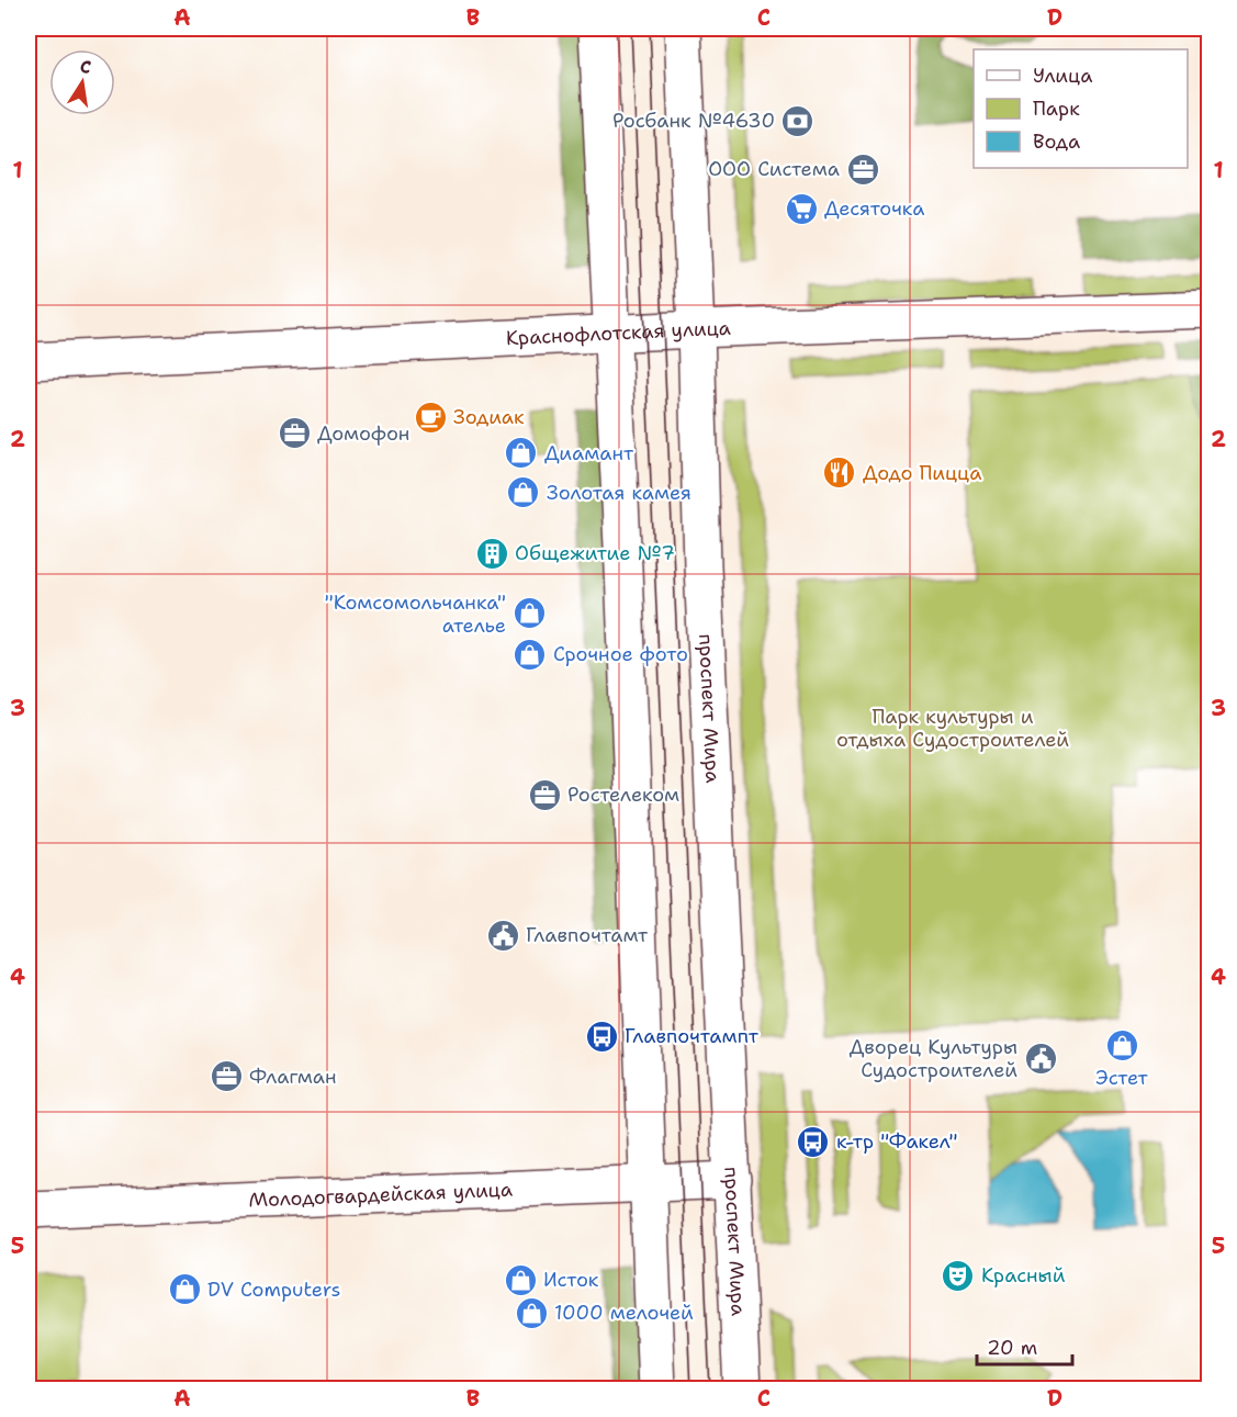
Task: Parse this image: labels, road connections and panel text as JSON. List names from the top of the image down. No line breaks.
{"streets":{"main road":["Краснофлотская улица","проспект Мира","Молодогвардейская улица"]},"crossings":[["Краснофлотская улица","проспект Мира"],["проспект Мира","Молодогвардейская улица"]],"parks":["Парк культуры и отдыха Судостроителей"],"places":{"bank":["Росбанк №4630"],"office":["ООО Система","Домофон","Ростелеком","Флагман"],"supermarket":["Десяточка"],"cafe":["Зодиак"],"shop":["Диамант","Золотая камея","\"Комсомольчанка\" ателье","Срочное фото","Эстет","Исток","DV Computers","1000 мелочей"],"restaurant":["Додо Пицца"],"building":["Общежитие №7"],"public building":["Главпочтамт","Дворец Культуры Судостроителей"],"bus stop":["Главпочтампт","к-тр \"Факел\""],"theatre":["Красный"]},"legend":["Улица","Парк","Вода"],"scale_bar":"20 m","north":"top","grid":{"columns":["A","B","C","D"],"rows":["1","2","3","4","5"]}}
